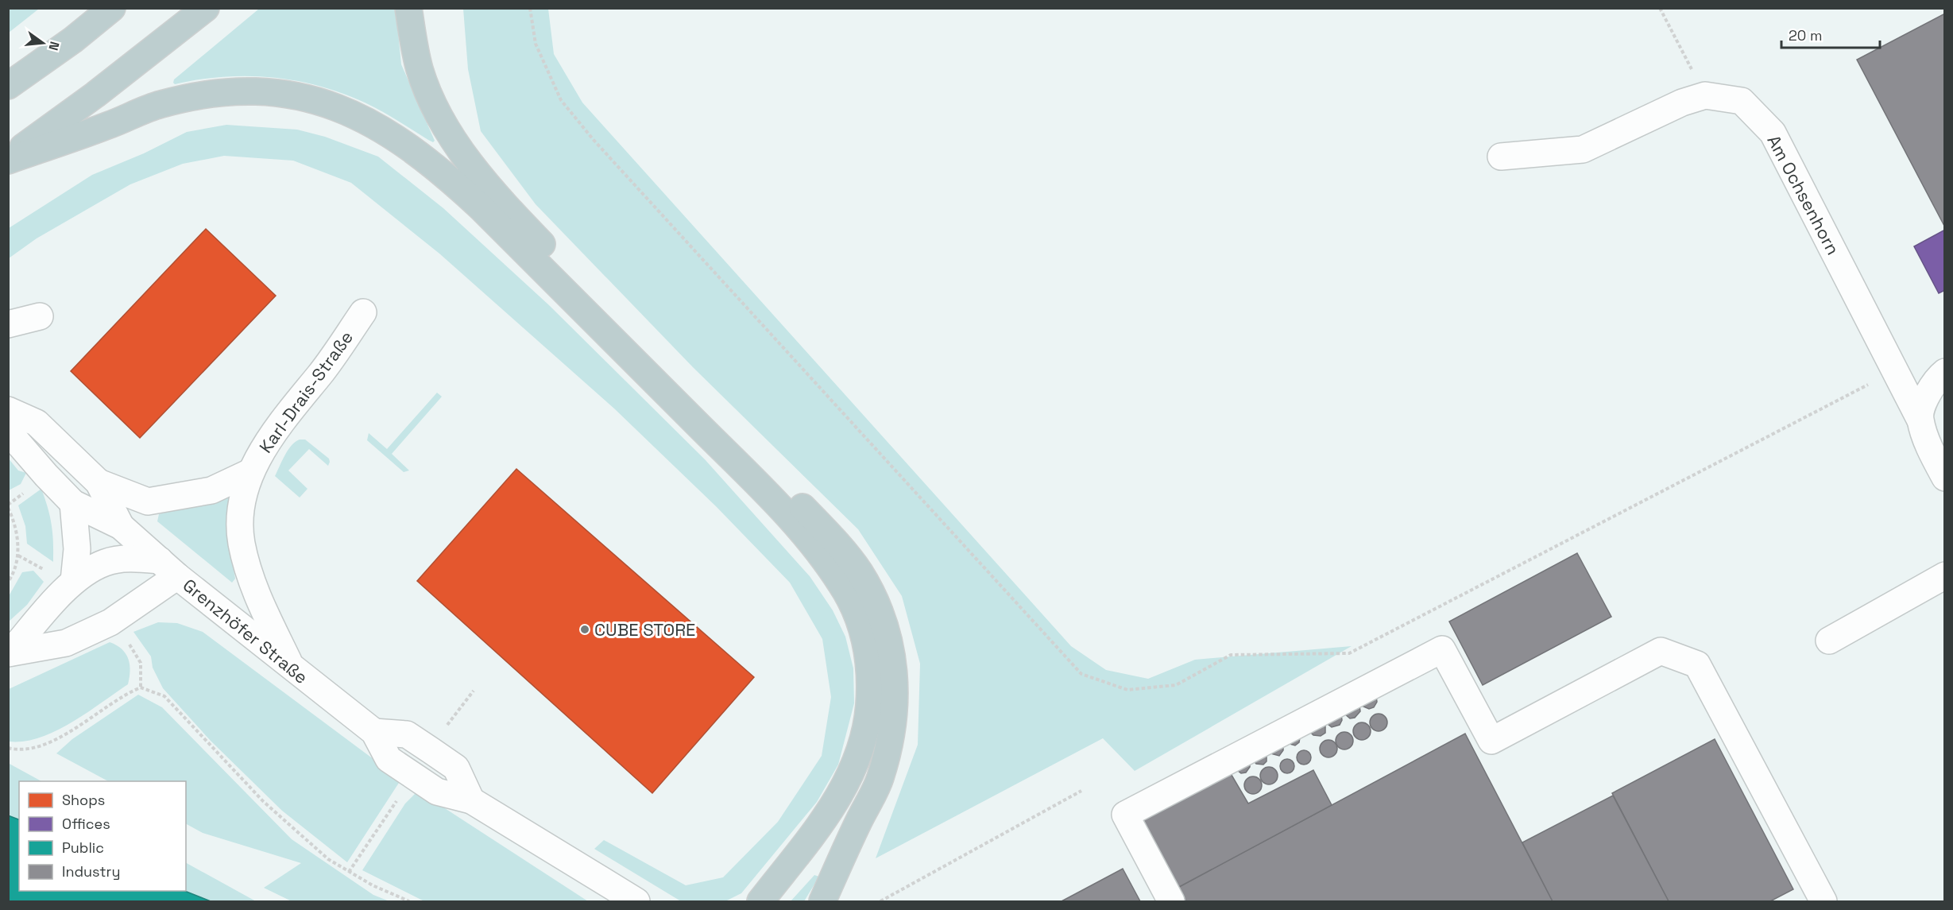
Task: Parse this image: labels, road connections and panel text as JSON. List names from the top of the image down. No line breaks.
{"streets":{"street":["Am Ochsenhorn","Karl-Drais-Straße","Grenzhöfer Straße"]},"crossings":[["Karl-Drais-Straße","Grenzhöfer Straße"]],"places":["CUBE STORE"],"legend":["Shops","Offices","Public","Industry"],"scale_bar":"20 m","north":"right"}
